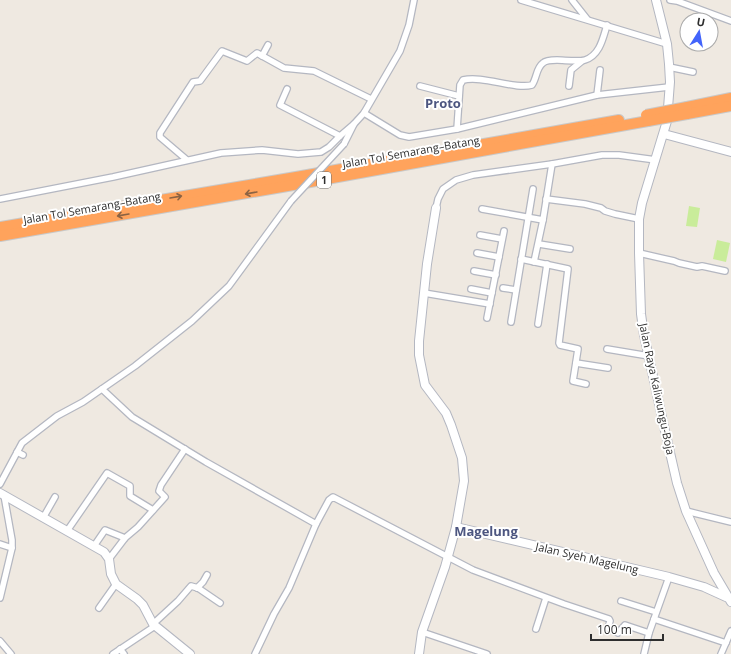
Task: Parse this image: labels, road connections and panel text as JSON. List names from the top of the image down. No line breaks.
{"streets":{"highway":["Jalan Tol Semarang–Batang","1"],"street":["Jalan Raya Kaliwungu-Boja","Jalan Syeh Magelung"]},"crossings":[["Jalan Raya Kaliwungu-Boja","Jalan Syeh Magelung"]],"districts":["Proto","Magelung"],"scale_bar":"100 m","north":"top"}
